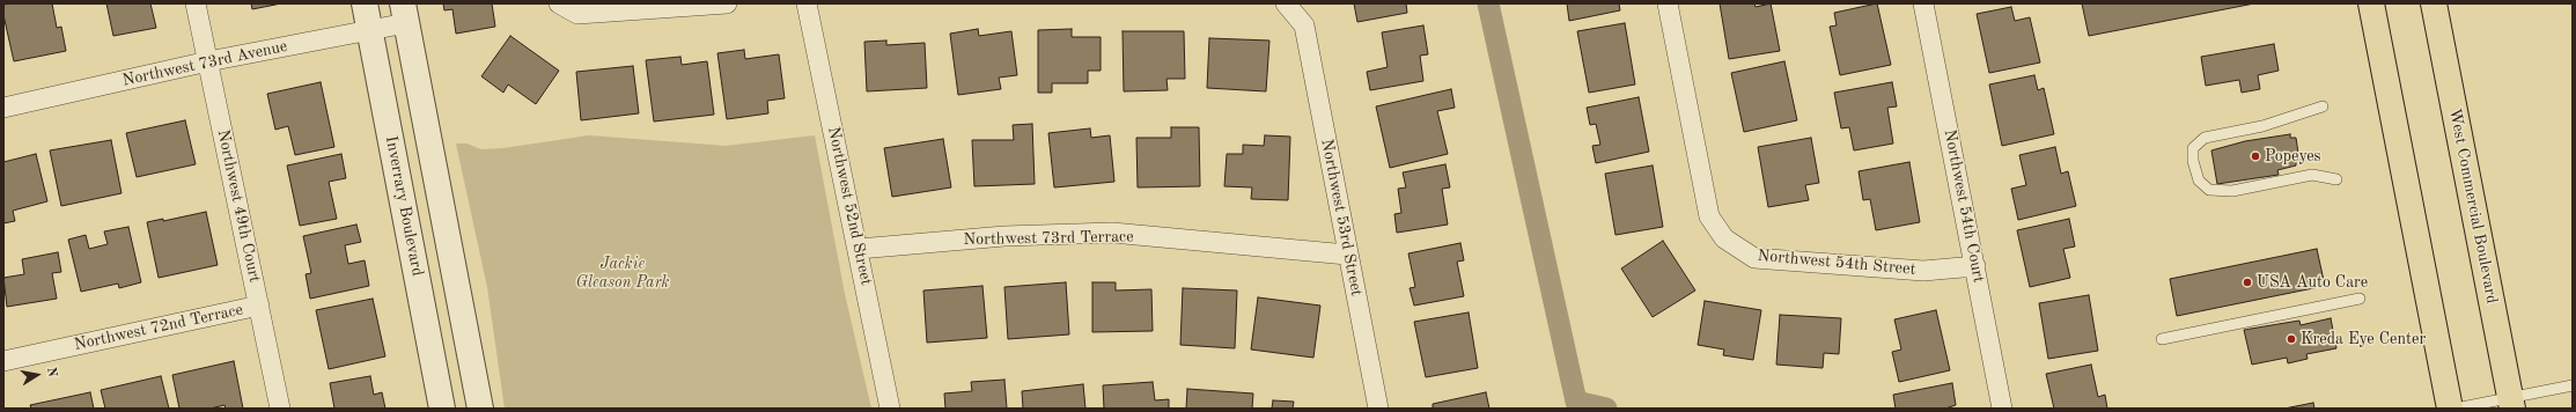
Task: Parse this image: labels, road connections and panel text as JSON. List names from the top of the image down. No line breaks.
{"streets":{"highway":["West Commercial Boulevard"],"street":["Northwest 73rd Avenue","Northwest 49th Court","Inverrary Boulevard","Northwest 52nd Street","Northwest 54th Court","Northwest 53rd Street","Northwest 73rd Terrace","Northwest 54th Street","Northwest 72nd Terrace"]},"crossings":[["Northwest 73rd Avenue","Northwest 49th Court"],["Northwest 73rd Avenue","Inverrary Boulevard"],["Northwest 49th Court","Northwest 72nd Terrace"],["Northwest 52nd Street","Northwest 73rd Terrace"],["Northwest 54th Court","Northwest 54th Street"],["Northwest 53rd Street","Northwest 73rd Terrace"]],"parks":["Jackie Gleason Park"],"places":["Popeyes","USA Auto Care","Kreda Eye Center"],"north":"right"}
